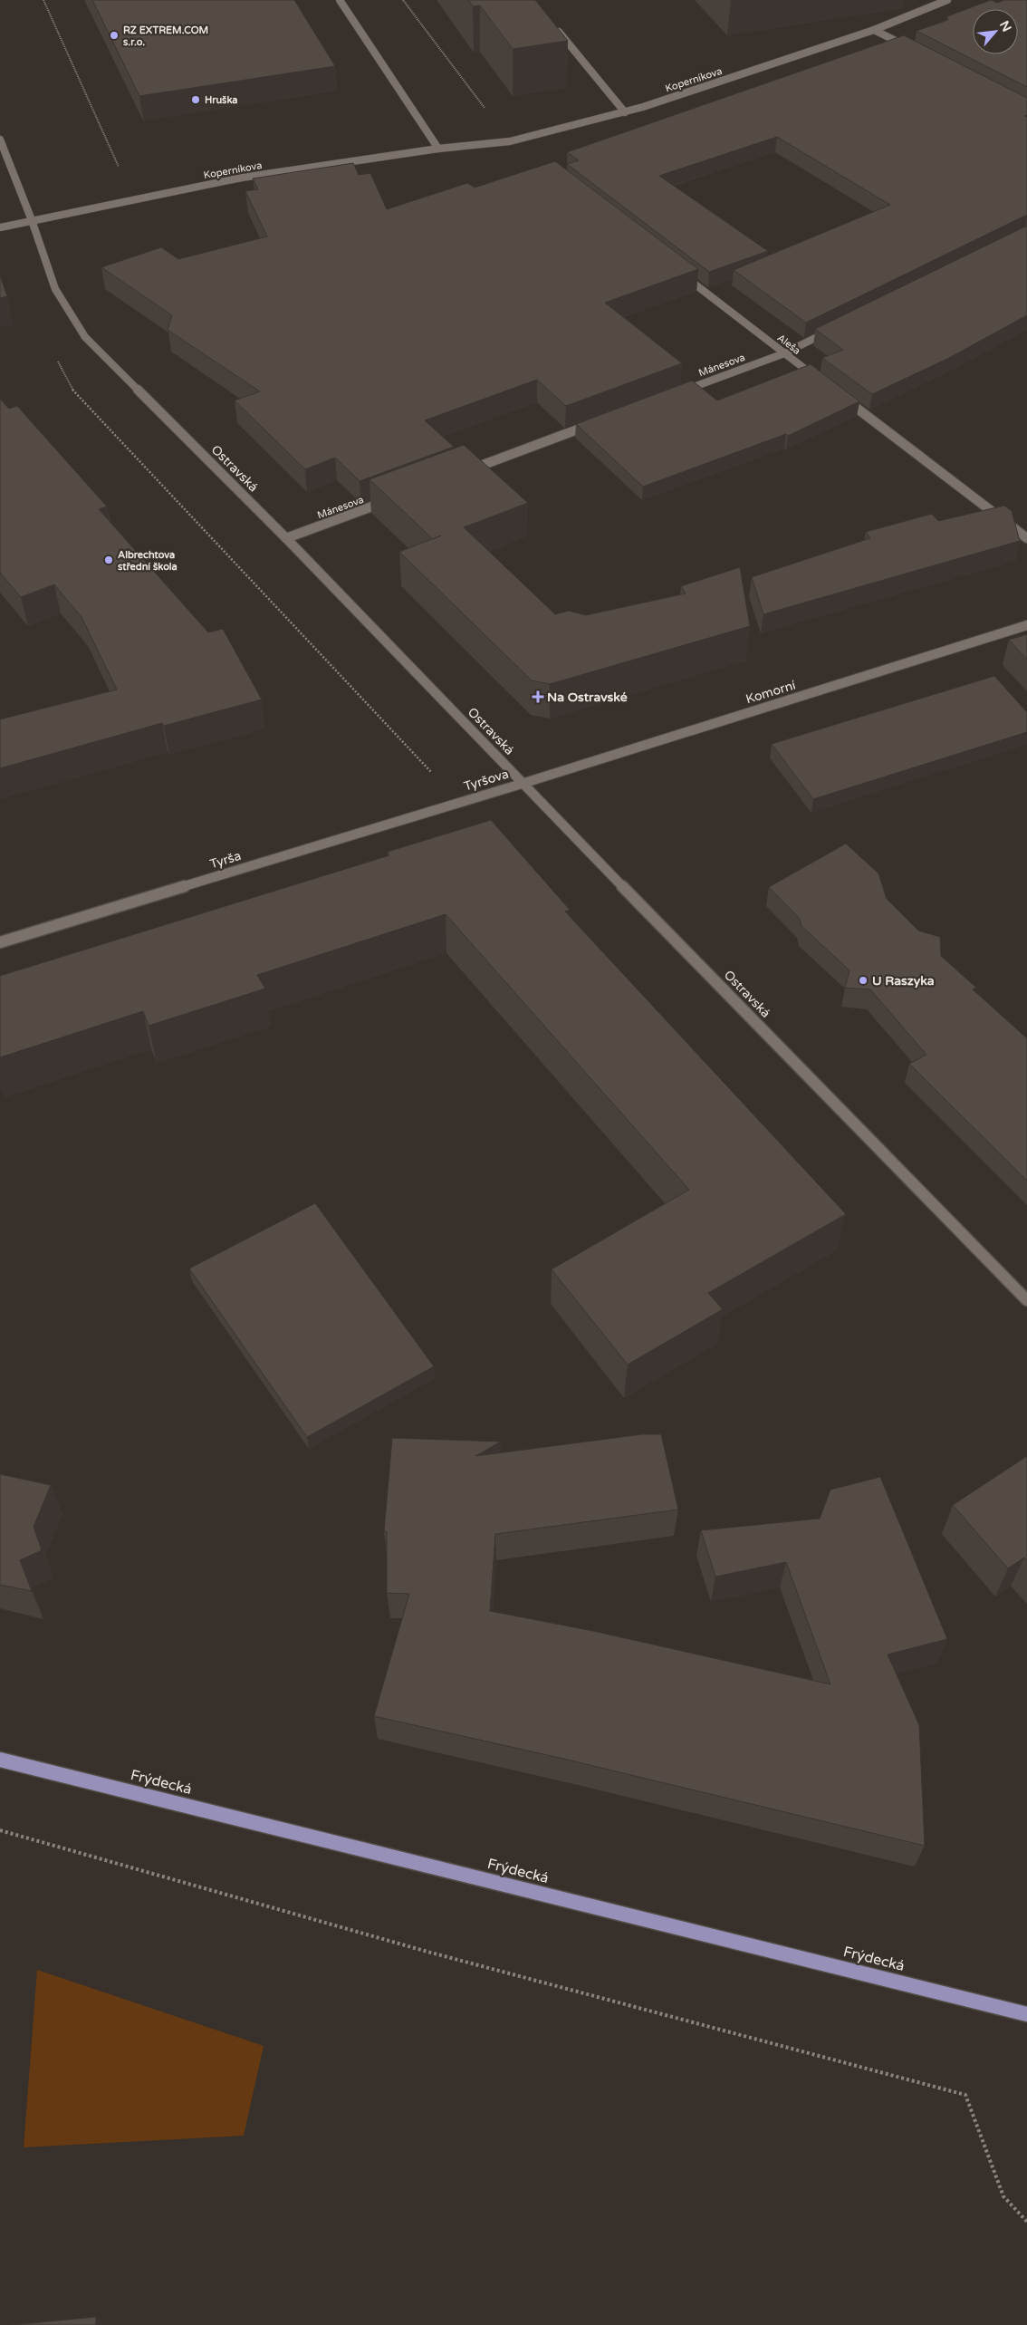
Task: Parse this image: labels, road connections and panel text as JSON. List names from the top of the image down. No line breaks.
{"streets":{"main road":["Frýdecká"],"street":["Koperníkova","Aleša","Mánesova","Ostravská","Komorní","Tyršova","Tyrša"]},"crossings":[["Koperníkova","Ostravská"],["Aleša","Mánesova"],["Mánesova","Ostravská"],["Ostravská","Komorní"],["Ostravská","Tyršova"],["Komorní","Tyršova"],["Tyršova","Tyrša"]],"places":{"other":["RZ EXTREM.COM s.r.o.","Hruška","Albrechtova střední škola","U Raszyka"],"health":["Na Ostravské"]},"north":"top right"}
